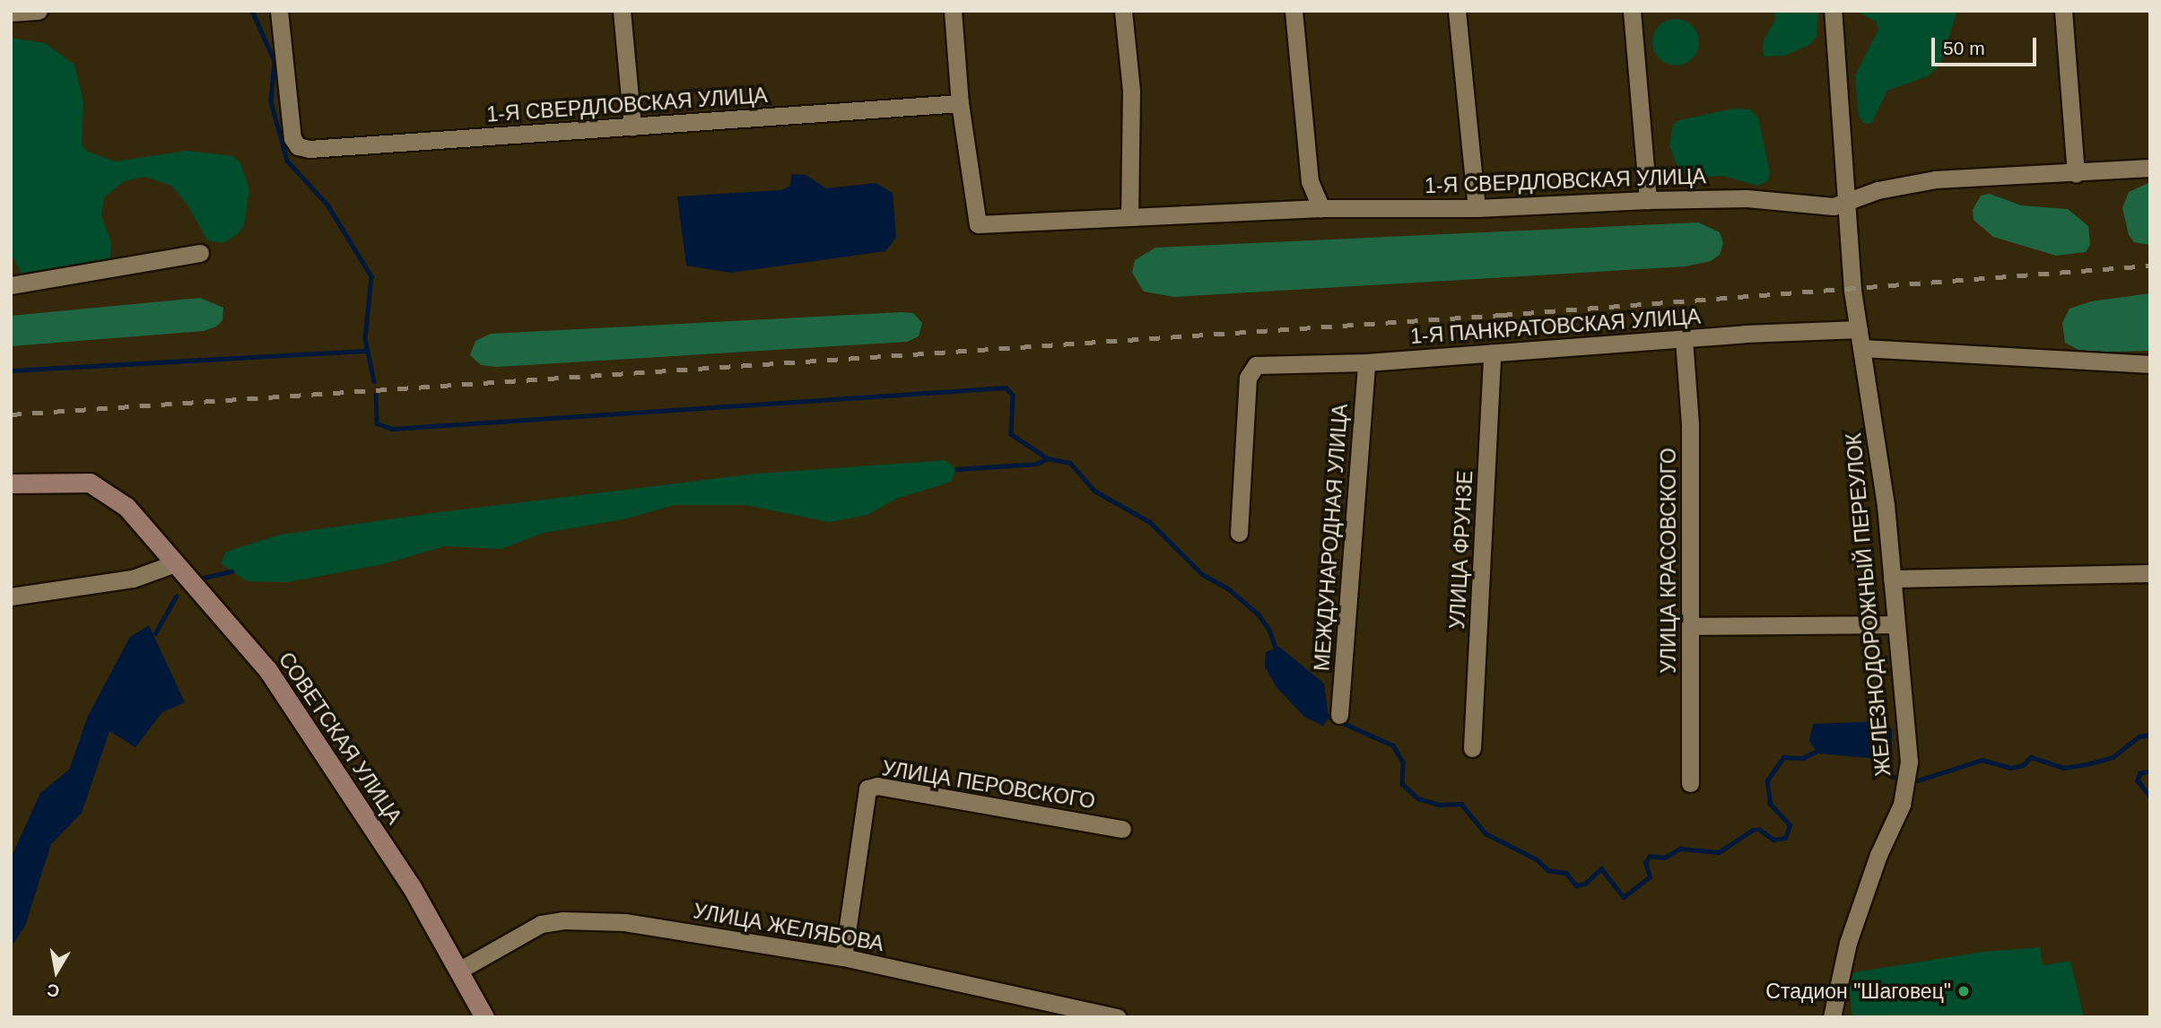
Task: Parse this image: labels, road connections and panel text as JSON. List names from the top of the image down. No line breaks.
{"streets":{"street":["1-Я СВЕРДЛОВСКАЯ УЛИЦА","1-Я ПАНКРАТОВСКАЯ УЛИЦА","МЕЖДУНАРОДНАЯ УЛИЦА","УЛИЦА ФРУНЗЕ","УЛИЦА КРАСОВСКОГО","ЖЕЛЕЗНОДОРОЖНЫЙ ПЕРЕУЛОК","СОВЕТСКАЯ УЛИЦА","УЛИЦА ПЕРОВСКОГО","УЛИЦА ЖЕЛЯБОВА"]},"crossings":[["1-Я СВЕРДЛОВСКАЯ УЛИЦА","ЖЕЛЕЗНОДОРОЖНЫЙ ПЕРЕУЛОК"],["1-Я ПАНКРАТОВСКАЯ УЛИЦА","МЕЖДУНАРОДНАЯ УЛИЦА"],["1-Я ПАНКРАТОВСКАЯ УЛИЦА","УЛИЦА ФРУНЗЕ"],["1-Я ПАНКРАТОВСКАЯ УЛИЦА","УЛИЦА КРАСОВСКОГО"],["1-Я ПАНКРАТОВСКАЯ УЛИЦА","ЖЕЛЕЗНОДОРОЖНЫЙ ПЕРЕУЛОК"],["СОВЕТСКАЯ УЛИЦА","УЛИЦА ЖЕЛЯБОВА"],["УЛИЦА ПЕРОВСКОГО","УЛИЦА ЖЕЛЯБОВА"]],"places":["Стадион \"Шаговец\""],"scale_bar":"50 m","north":"bottom"}
